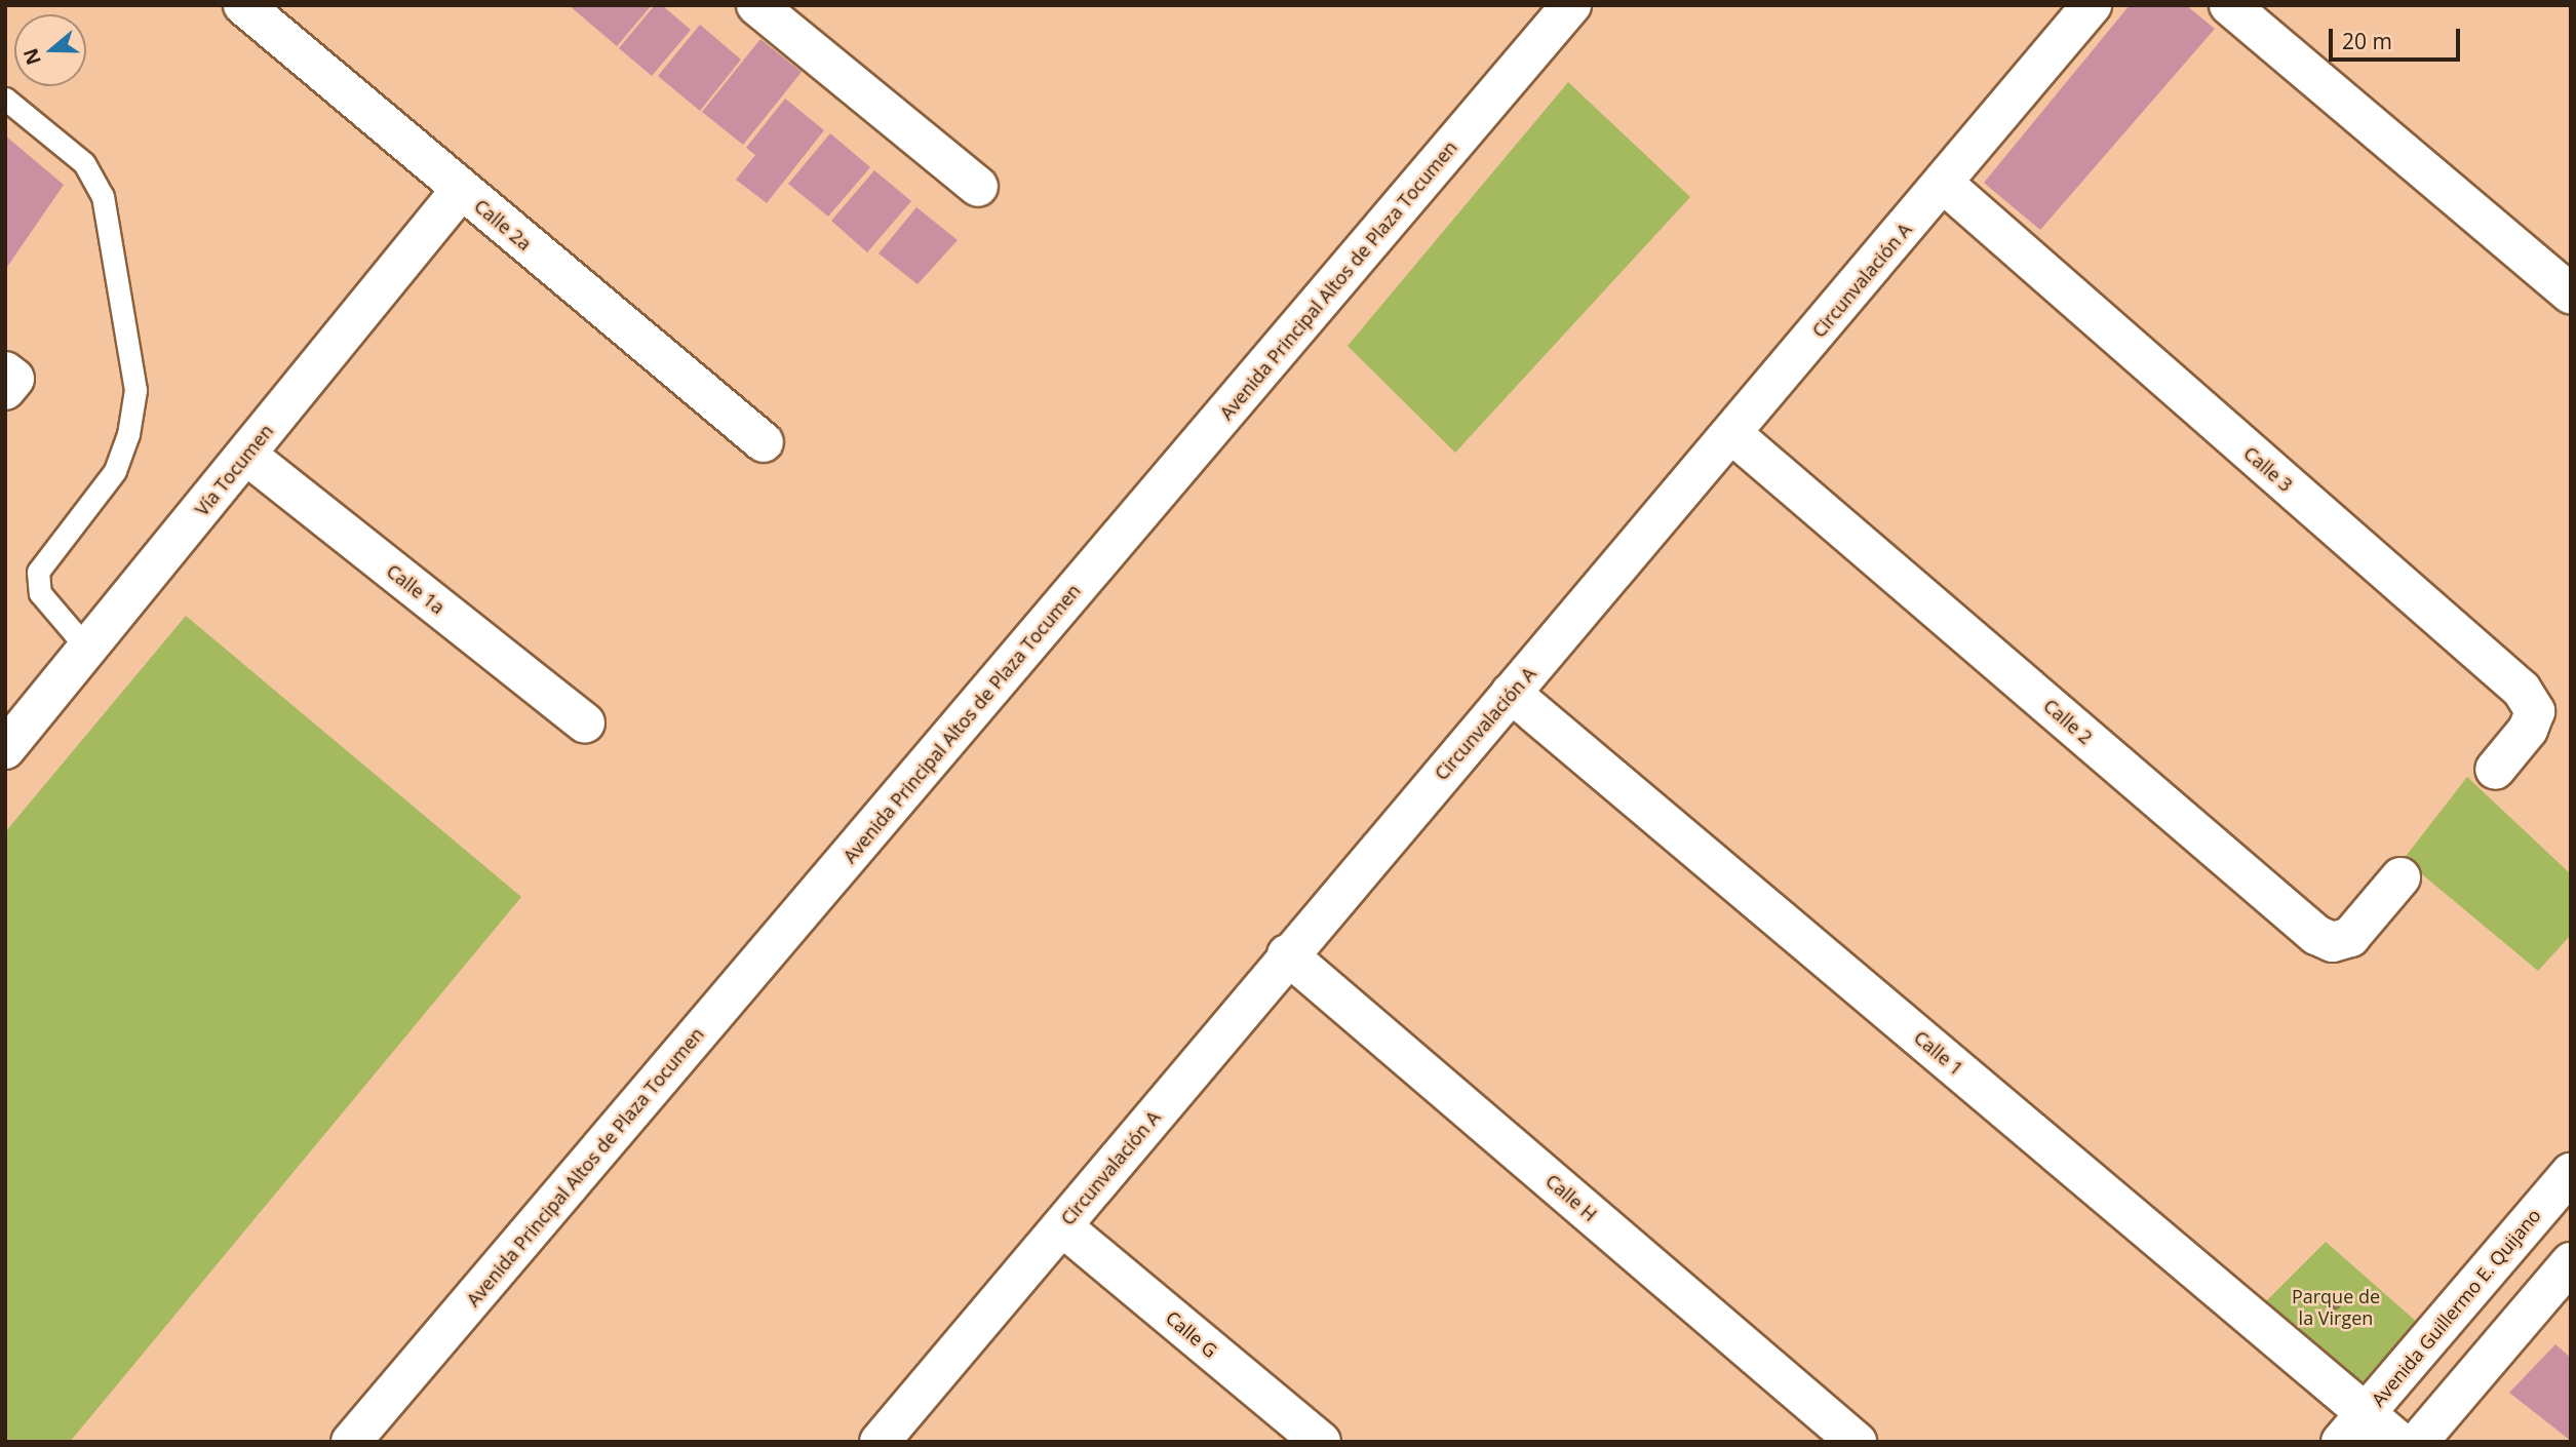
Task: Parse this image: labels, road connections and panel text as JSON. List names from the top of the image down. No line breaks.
{"streets":{"street":["Calle 2a","Avenida Principal Altos de Plaza Tocumen","Circunvalación A","Calle 3","Vía Tocumen","Calle 1a","Calle 2","Calle 1","Calle H","Avenida Guillermo E. Quijano","Calle G"]},"crossings":[["Calle 2a","Vía Tocumen"],["Circunvalación A","Calle 3"],["Circunvalación A","Calle 2"],["Circunvalación A","Calle 1"],["Circunvalación A","Calle H"],["Circunvalación A","Calle G"],["Vía Tocumen","Calle 1a"],["Calle 1","Avenida Guillermo E. Quijano"]],"parks":["Parque de la Virgen"],"scale_bar":"20 m","north":"left"}
